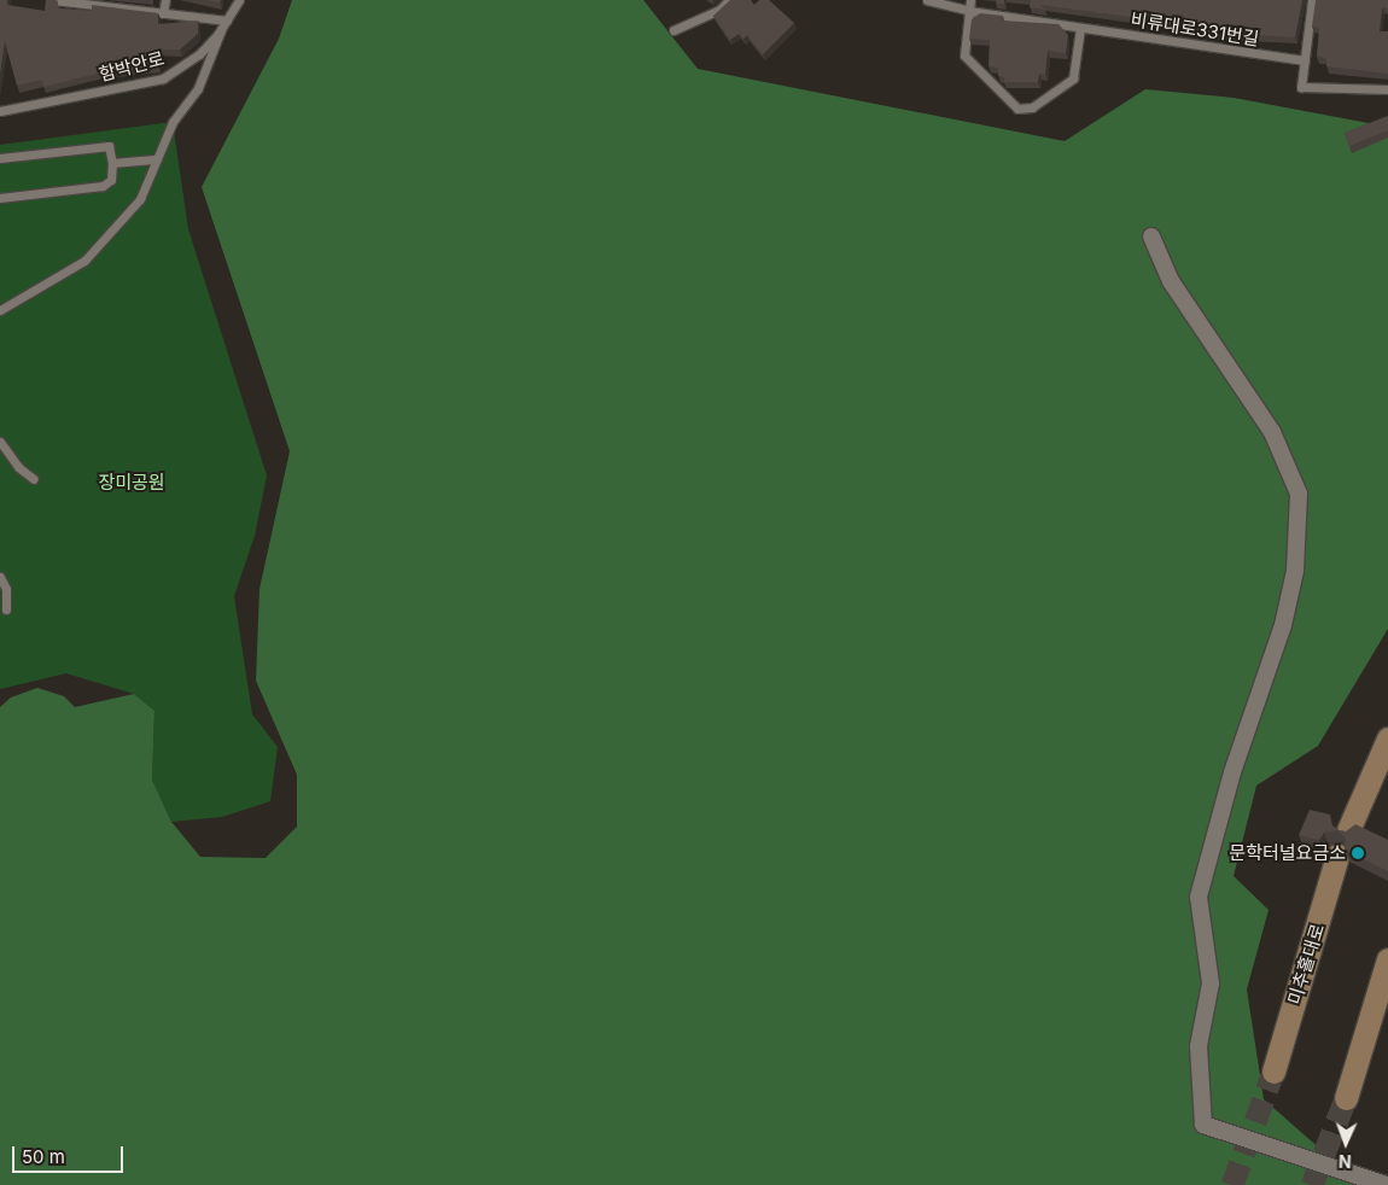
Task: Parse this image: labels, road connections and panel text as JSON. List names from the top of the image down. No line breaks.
{"streets":{"main road":["미추홀대로"],"lane":["비류대로331번길","함박안로"]},"parks":["장미공원"],"places":["문학터널요금소"],"scale_bar":"50 m","north":"bottom"}
